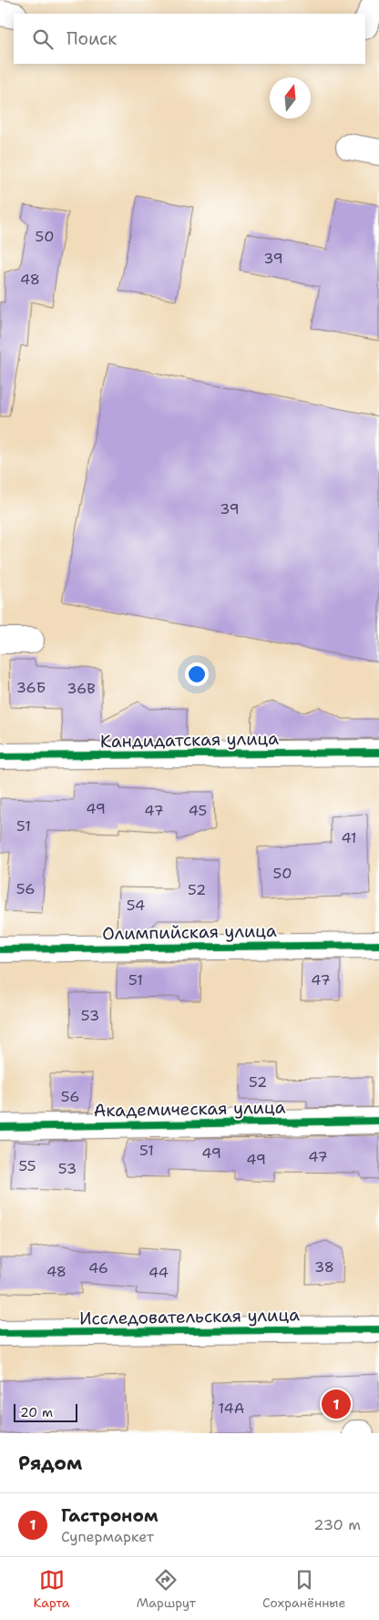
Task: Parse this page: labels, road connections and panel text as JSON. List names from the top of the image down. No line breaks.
{"streets":{"street":["Кандидатская улица","Олимпийская улица","Академическая улица","Исследовательская улица"]},"house_numbers":["50","39","48","39","36Б","36В","49","47","45","51","41","50","56","52","54","51","47","53","52","56","51","49","47","49","55","53","38","46","48","44","14А"],"scale_bar":"20 m","north":"top","page":{"search":"Поиск","pins":"1","scale":"20 m","heading":"Рядом","list":[{"mark":"1","name":"Гастроном","note":"Супермаркет","value":"230 m"}],"nav":["Карта","Маршрут","Сохранённые"]}}
